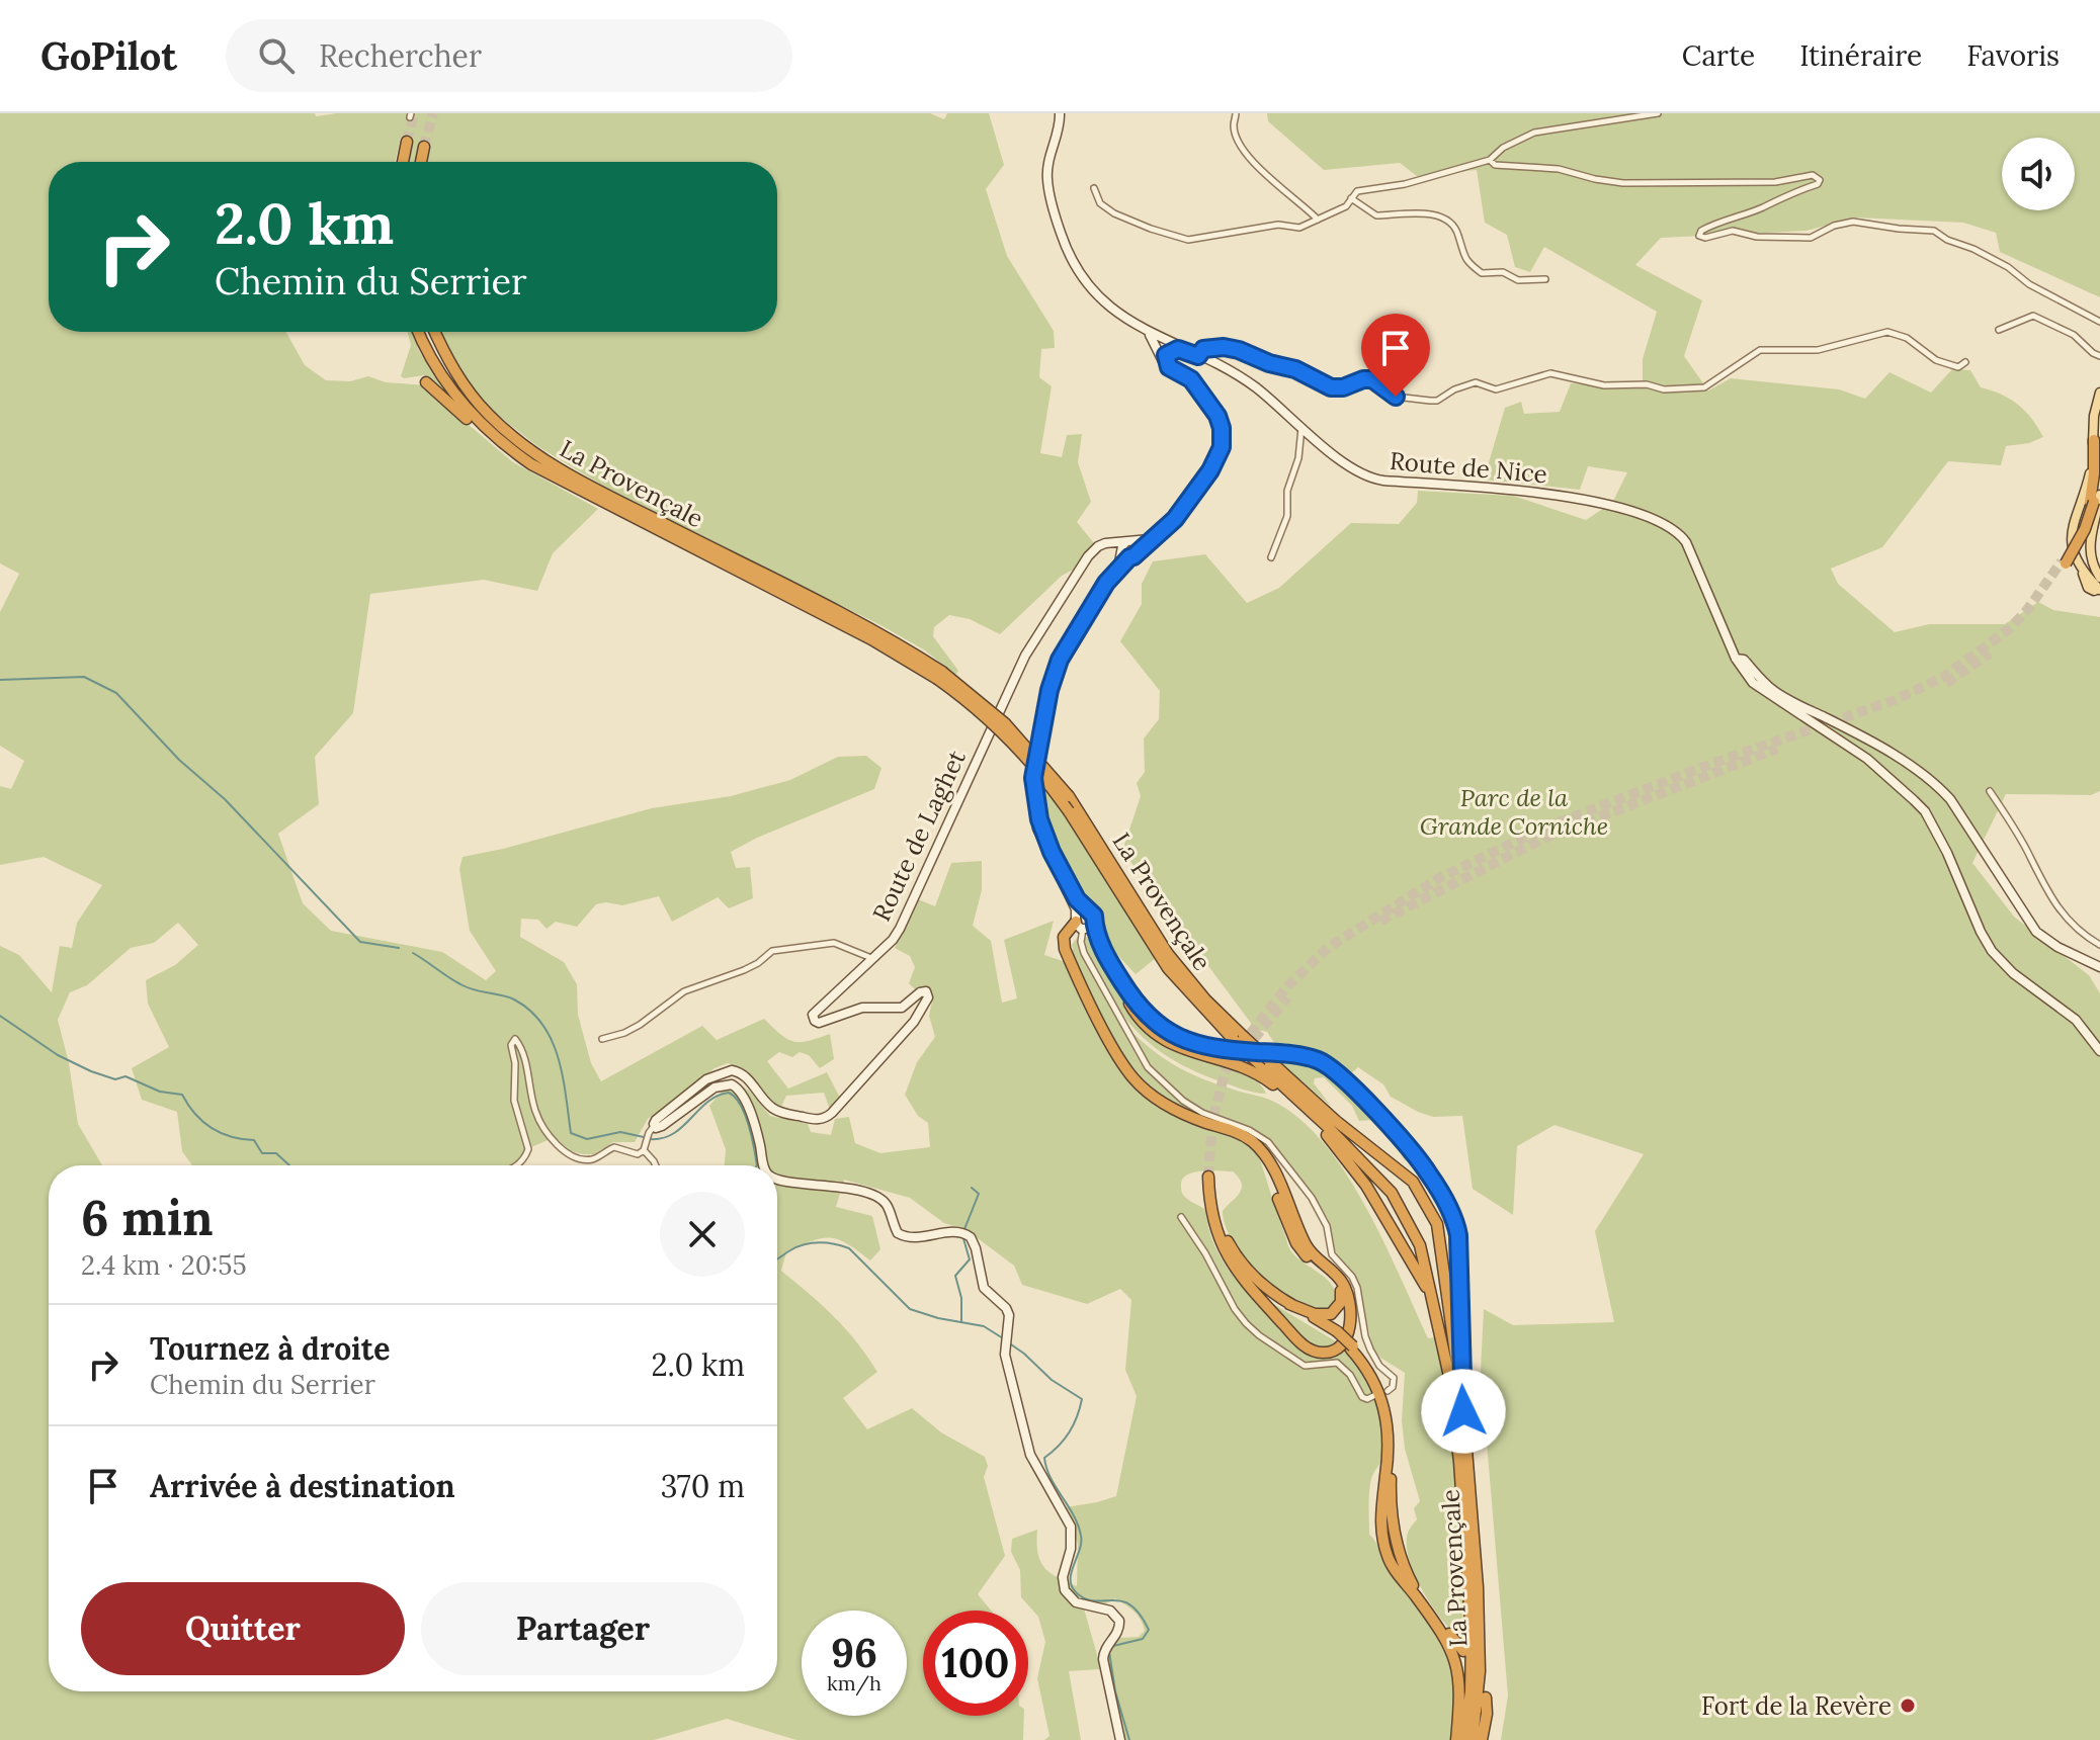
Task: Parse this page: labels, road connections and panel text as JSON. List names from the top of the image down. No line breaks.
{"streets":{"highway":["La Provençale"],"main road":["Route de Nice","Route de Laghet"]},"parks":["Parc de la Grande Corniche"],"places":["Fort de la Revère"],"page":{"header":"GoPilot","search":"Rechercher","nav":["Carte","Itinéraire","Favoris"],"turn":["2.0 km","Chemin du Serrier"],"heading":["6 min","2.4 km · 20:55"],"list":[{"name":"Tournez à droite","note":"Chemin du Serrier","value":"2.0 km"},{"name":"Arrivée à destination","value":"370 m"}],"buttons":["Quitter","Partager"],"speed":"96 km/h","limit":"100"}}
